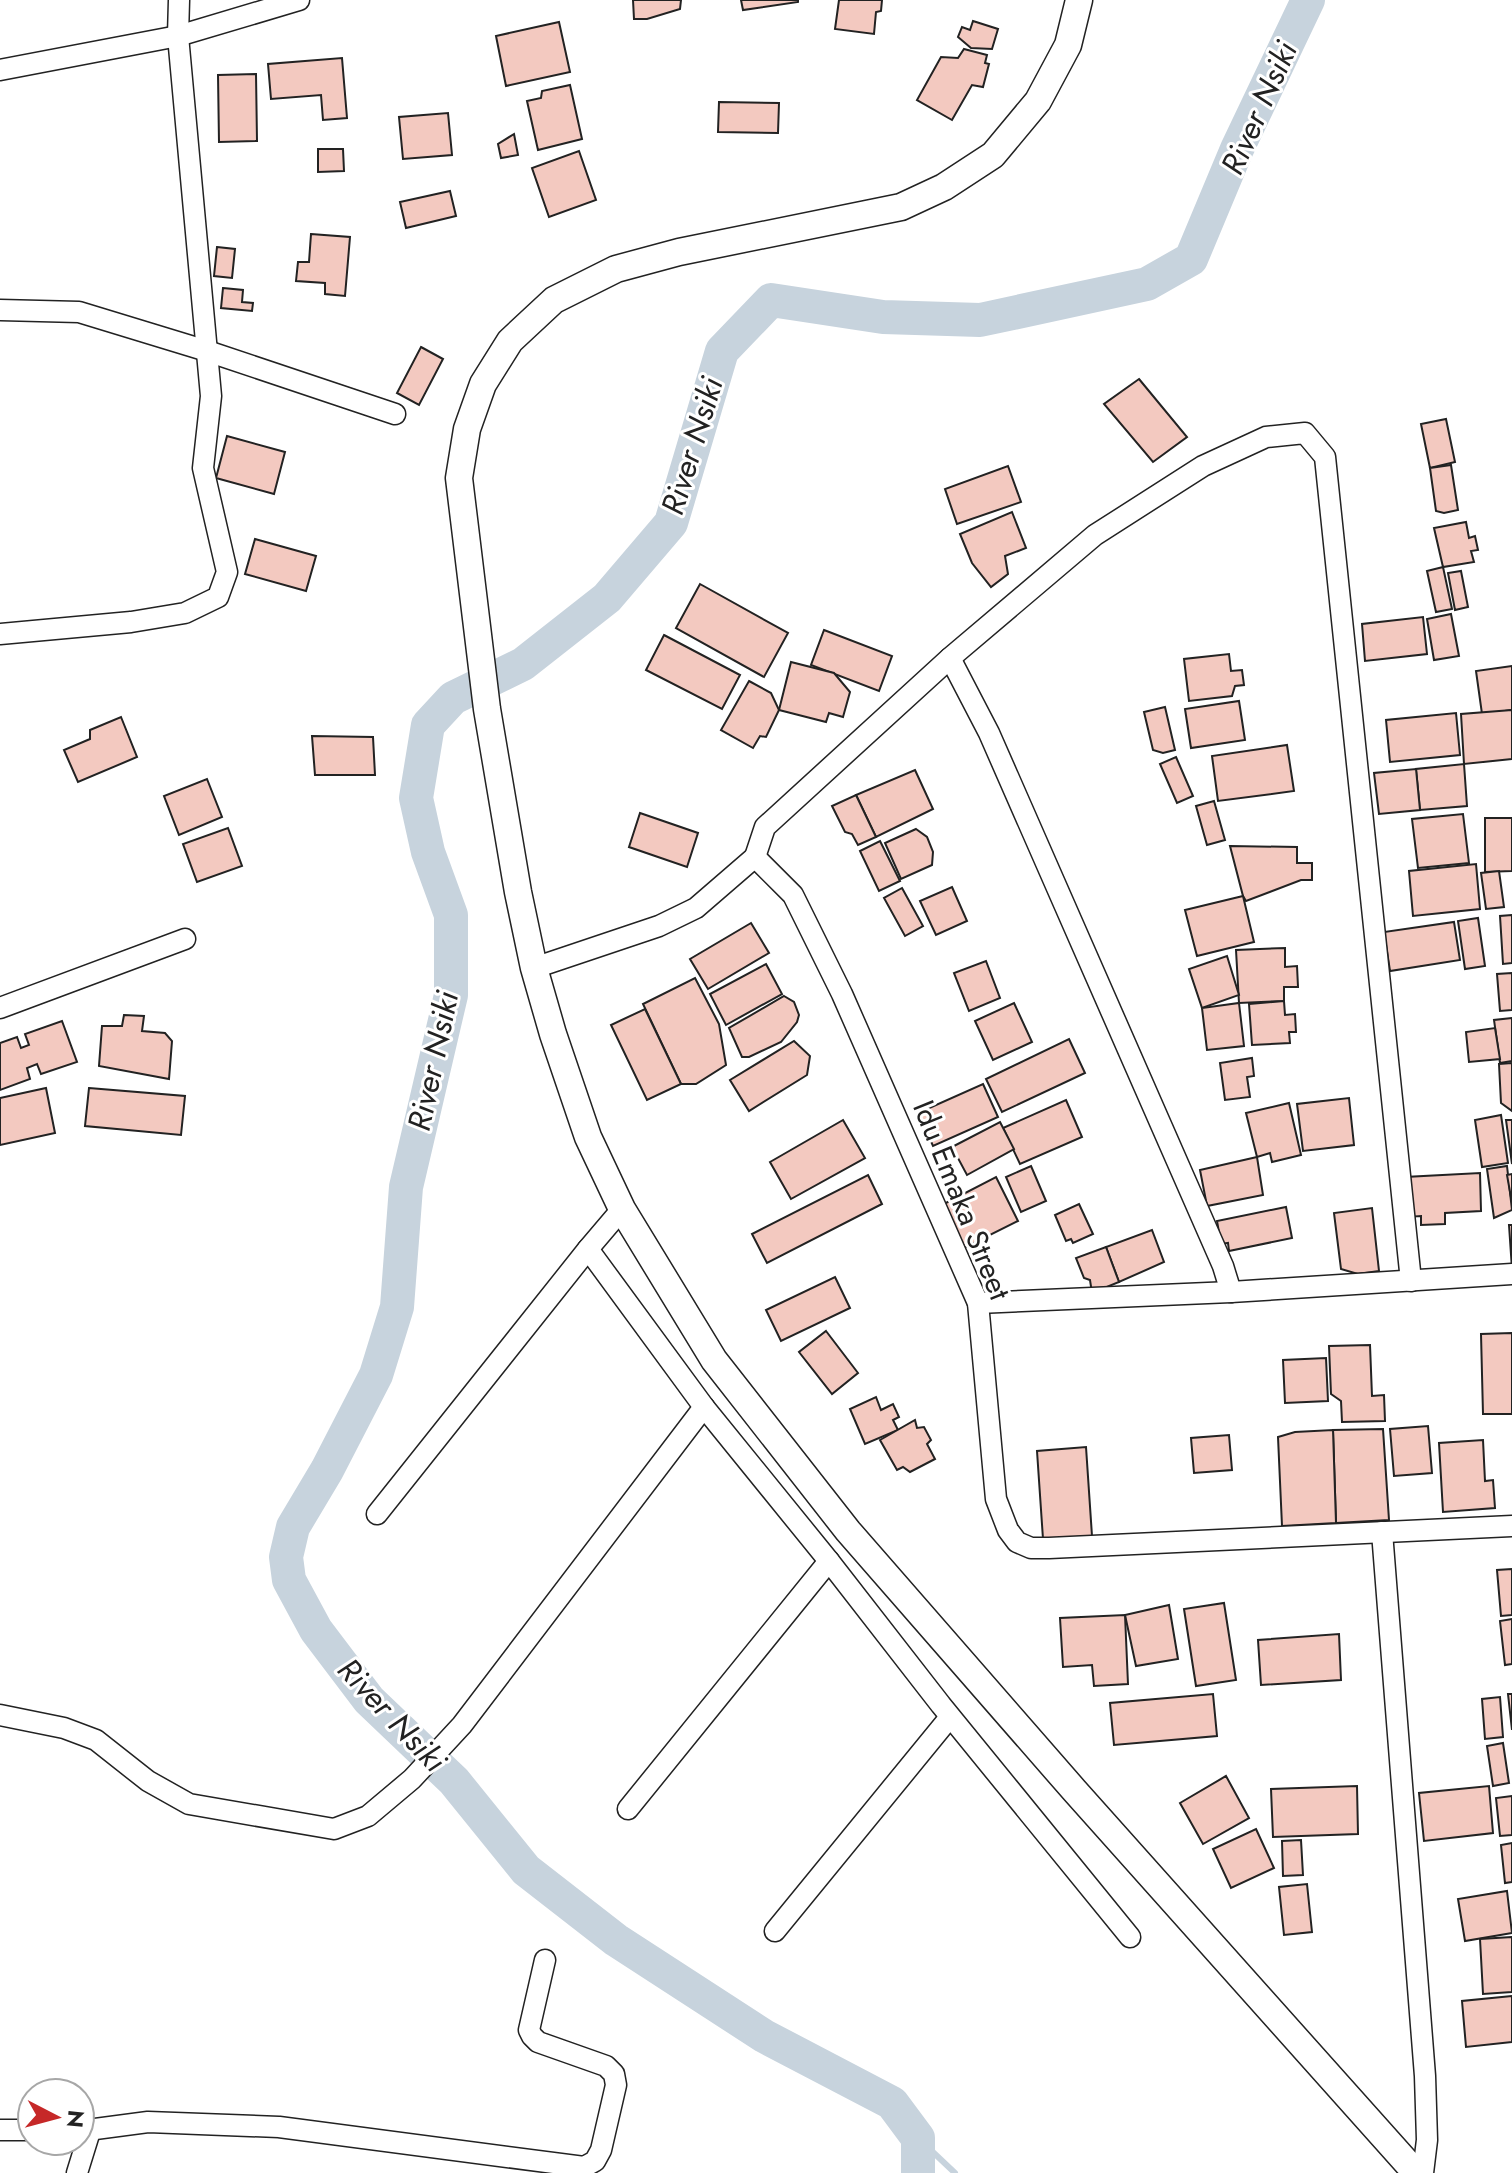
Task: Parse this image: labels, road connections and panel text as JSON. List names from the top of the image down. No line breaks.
{"streets":{"street":["Idu Emaka Street"]},"water":["River Nsiki"],"north":"right"}
